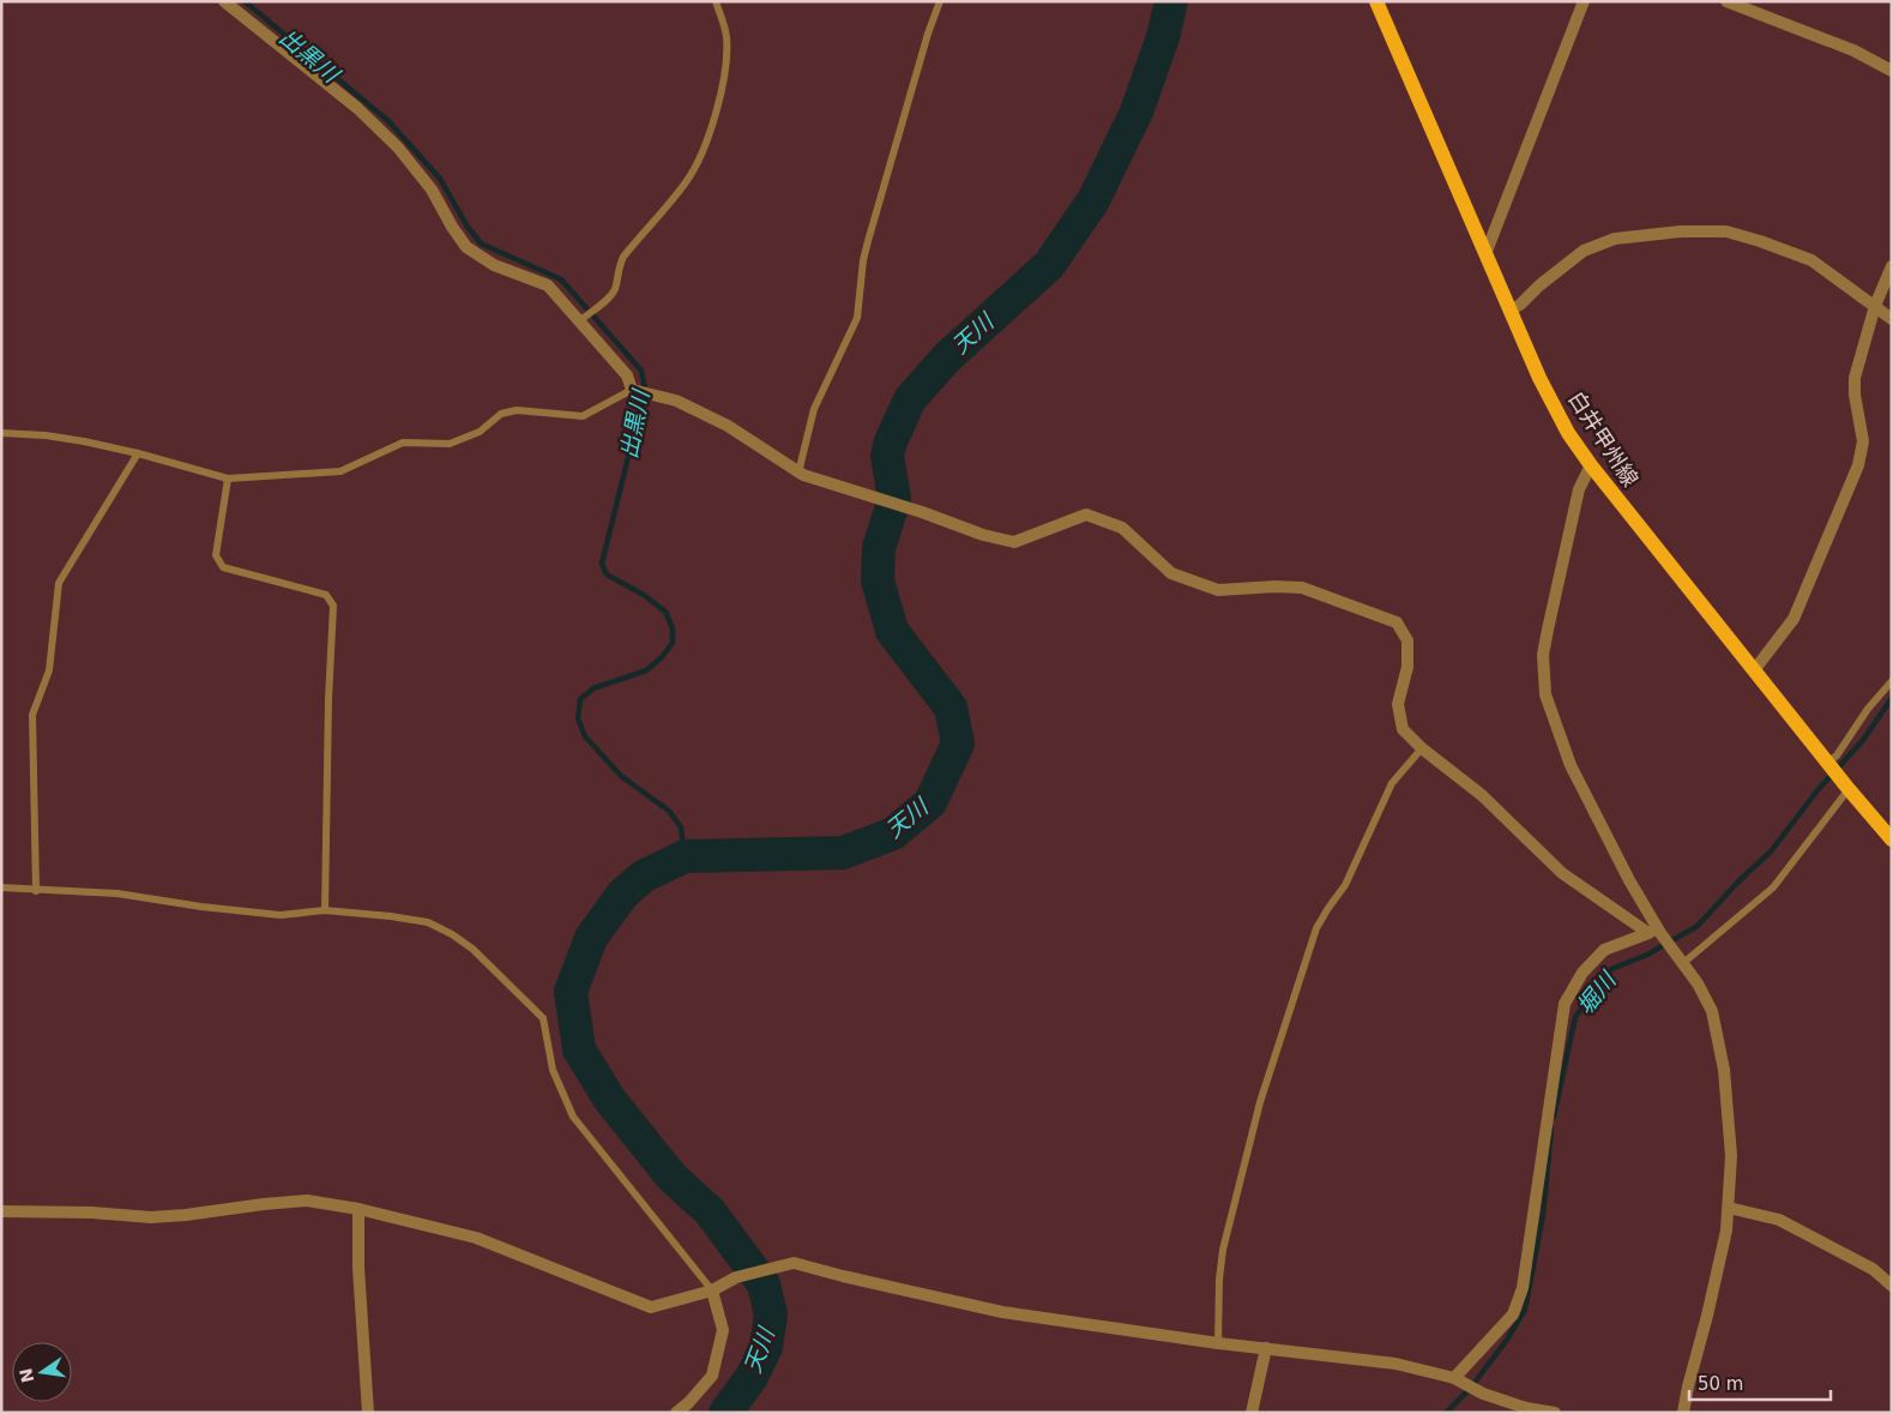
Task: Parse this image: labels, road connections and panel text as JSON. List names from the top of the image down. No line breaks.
{"streets":{"main road":["白井甲州線"]},"water":["出黒川","天川","堀川"],"scale_bar":"50 m","north":"left"}
